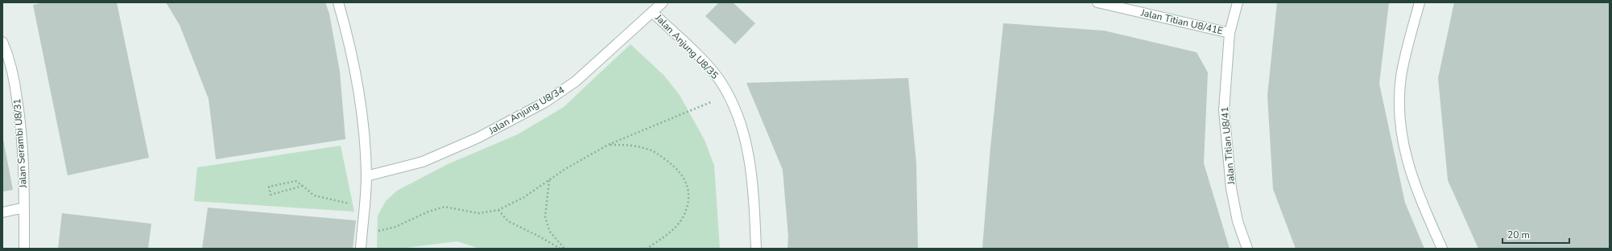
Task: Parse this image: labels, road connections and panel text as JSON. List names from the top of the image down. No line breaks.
{"streets":{"street":["Jalan Titian U8/41E","Jalan Anjung U8/35","Jalan Anjung U8/34","Jalan Serambi U8/31","Jalan Titian U8/41"]},"crossings":[["Jalan Titian U8/41E","Jalan Titian U8/41"],["Jalan Anjung U8/35","Jalan Anjung U8/34"]],"scale_bar":"20 m"}
